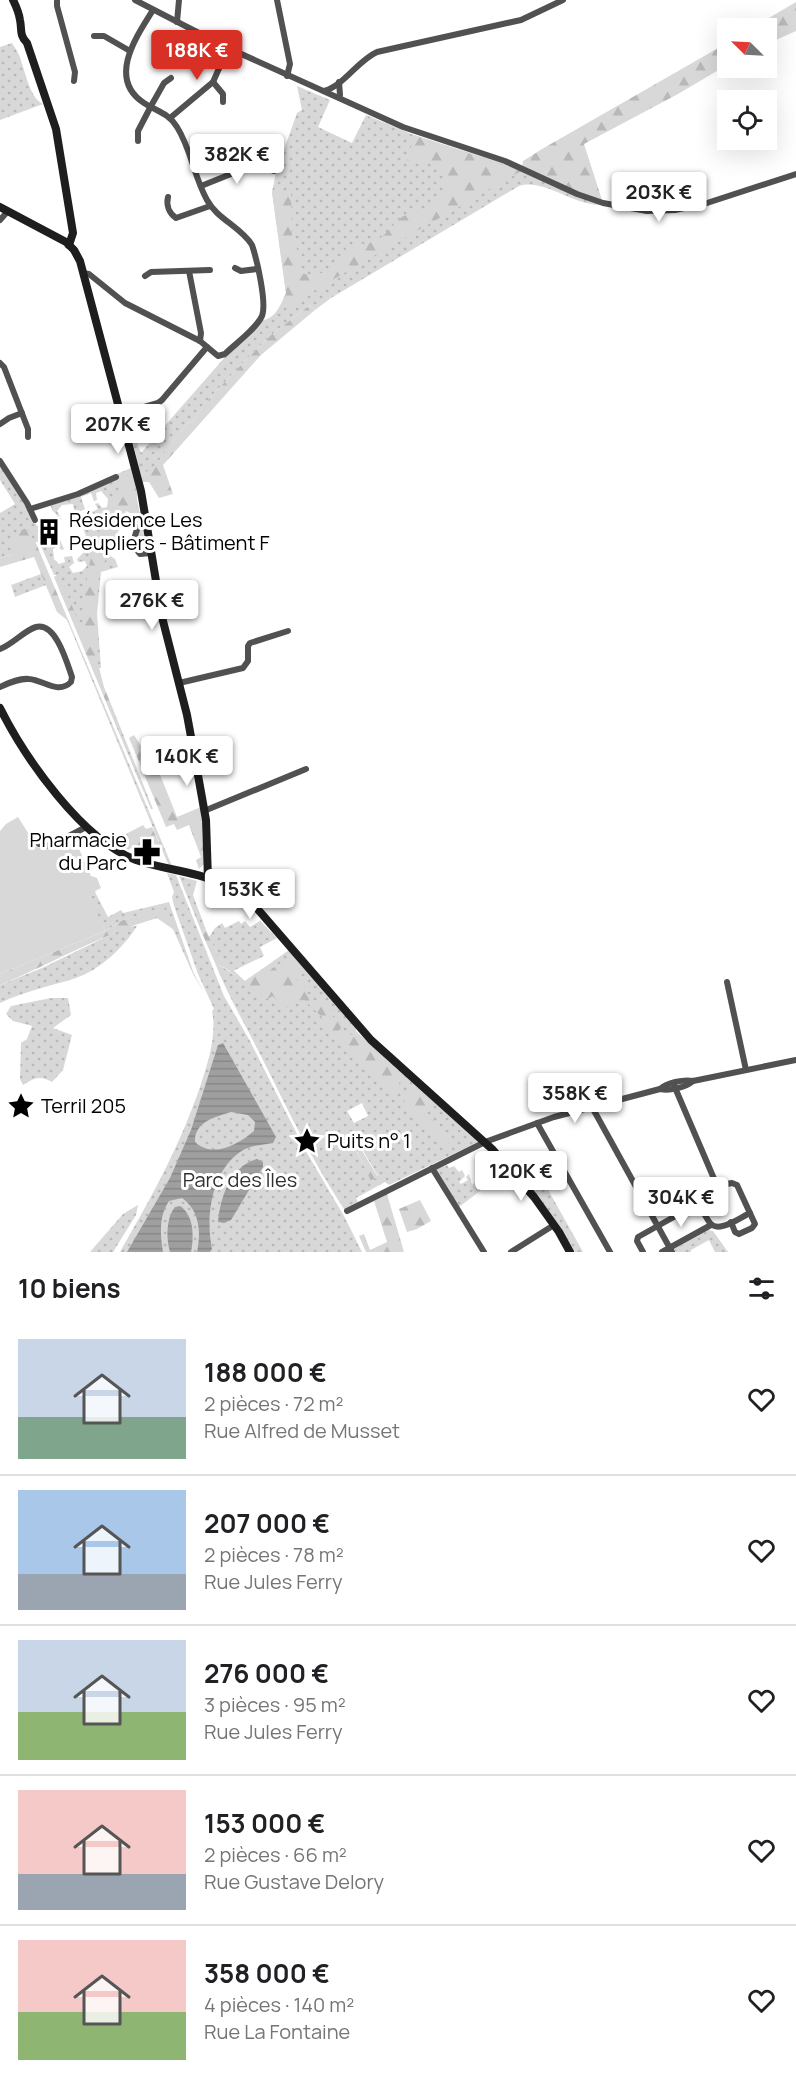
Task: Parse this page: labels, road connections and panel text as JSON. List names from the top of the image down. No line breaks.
{"parks":["Parc des Îles"],"places":{"building":["Résidence Les Peupliers - Bâtiment F"],"pharmacy":["Pharmacie du Parc"],"place":["Terril 205","Puits n° 1"]},"north":"top left","page":{"price":["188K €","382K €","203K €","207K €","276K €","140K €","153K €","358K €","120K €","304K €"],"heading":"10 biens","list":[{"name":"188 000 €","note":"2 pièces · 72 m² · Rue Alfred de Musset"},{"name":"207 000 €","note":"2 pièces · 78 m² · Rue Jules Ferry"},{"name":"276 000 €","note":"3 pièces · 95 m² · Rue Jules Ferry"},{"name":"153 000 €","note":"2 pièces · 66 m² · Rue Gustave Delory"},{"name":"358 000 €","note":"4 pièces · 140 m² · Rue La Fontaine"}]}}
